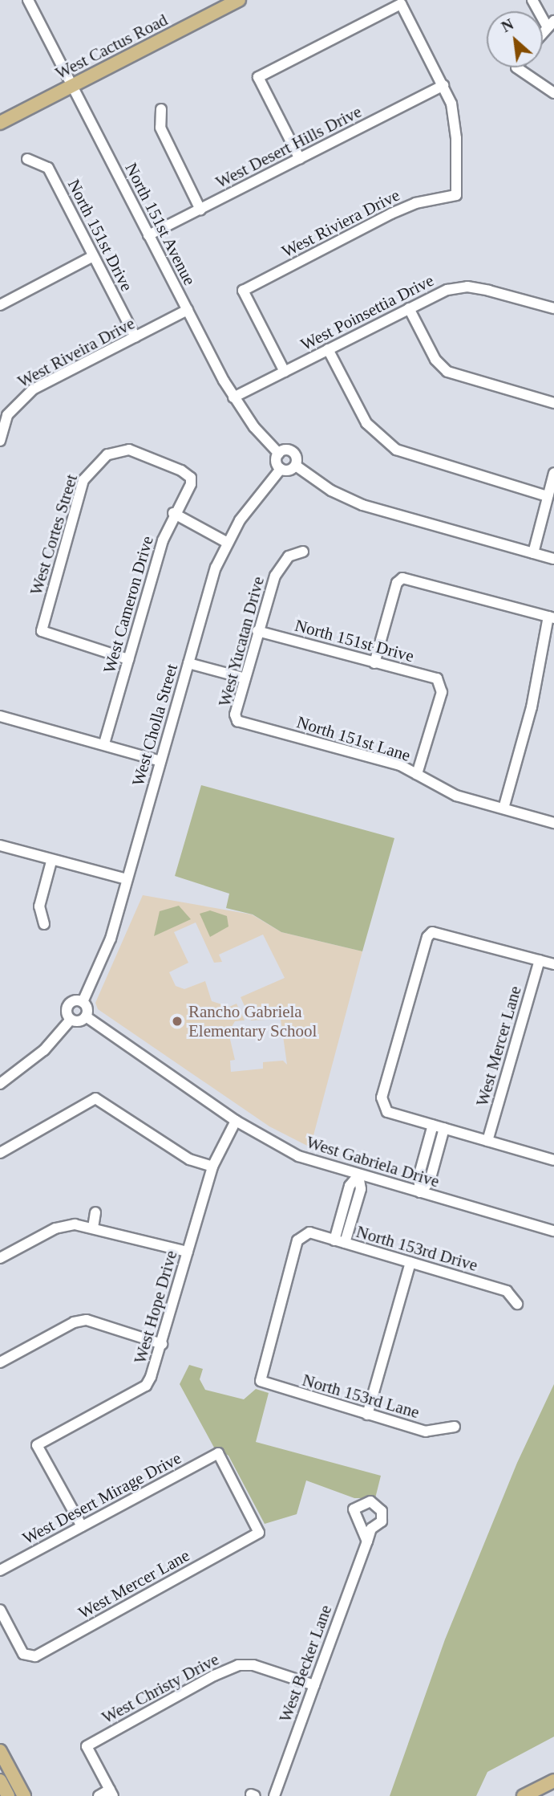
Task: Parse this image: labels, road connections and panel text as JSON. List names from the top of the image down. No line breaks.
{"streets":{"main road":["West Cactus Road"],"street":["West Desert Hills Drive","West Riviera Drive","North 151st Avenue","North 151st Drive","West Poinsettia Drive","West Riveira Drive","West Cortes Street","West Cameron Drive","West Yucatan Drive","West Cholla Street","North 151st Lane","West Mercer Lane","West Gabriela Drive","North 153rd Drive","West Hope Drive","North 153rd Lane","West Desert Mirage Drive","West Becker Lane","West Christy Drive"]},"crossings":[["West Cactus Road","North 151st Avenue"],["West Desert Hills Drive","West Riviera Drive"],["West Desert Hills Drive","North 151st Avenue"],["West Riviera Drive","West Poinsettia Drive"],["North 151st Avenue","West Poinsettia Drive"],["North 151st Avenue","West Riveira Drive"],["North 151st Drive","West Riveira Drive"],["North 151st Drive","West Yucatan Drive"],["North 151st Drive","North 151st Lane"],["West Cortes Street","West Cameron Drive"],["West Yucatan Drive","North 151st Lane"],["West Mercer Lane","West Desert Mirage Drive"],["West Gabriela Drive","West Hope Drive"],["North 153rd Drive","North 153rd Lane"],["West Hope Drive","West Desert Mirage Drive"],["West Becker Lane","West Christy Drive"]],"places":["Rancho Gabriela Elementary School"],"north":"top left"}
